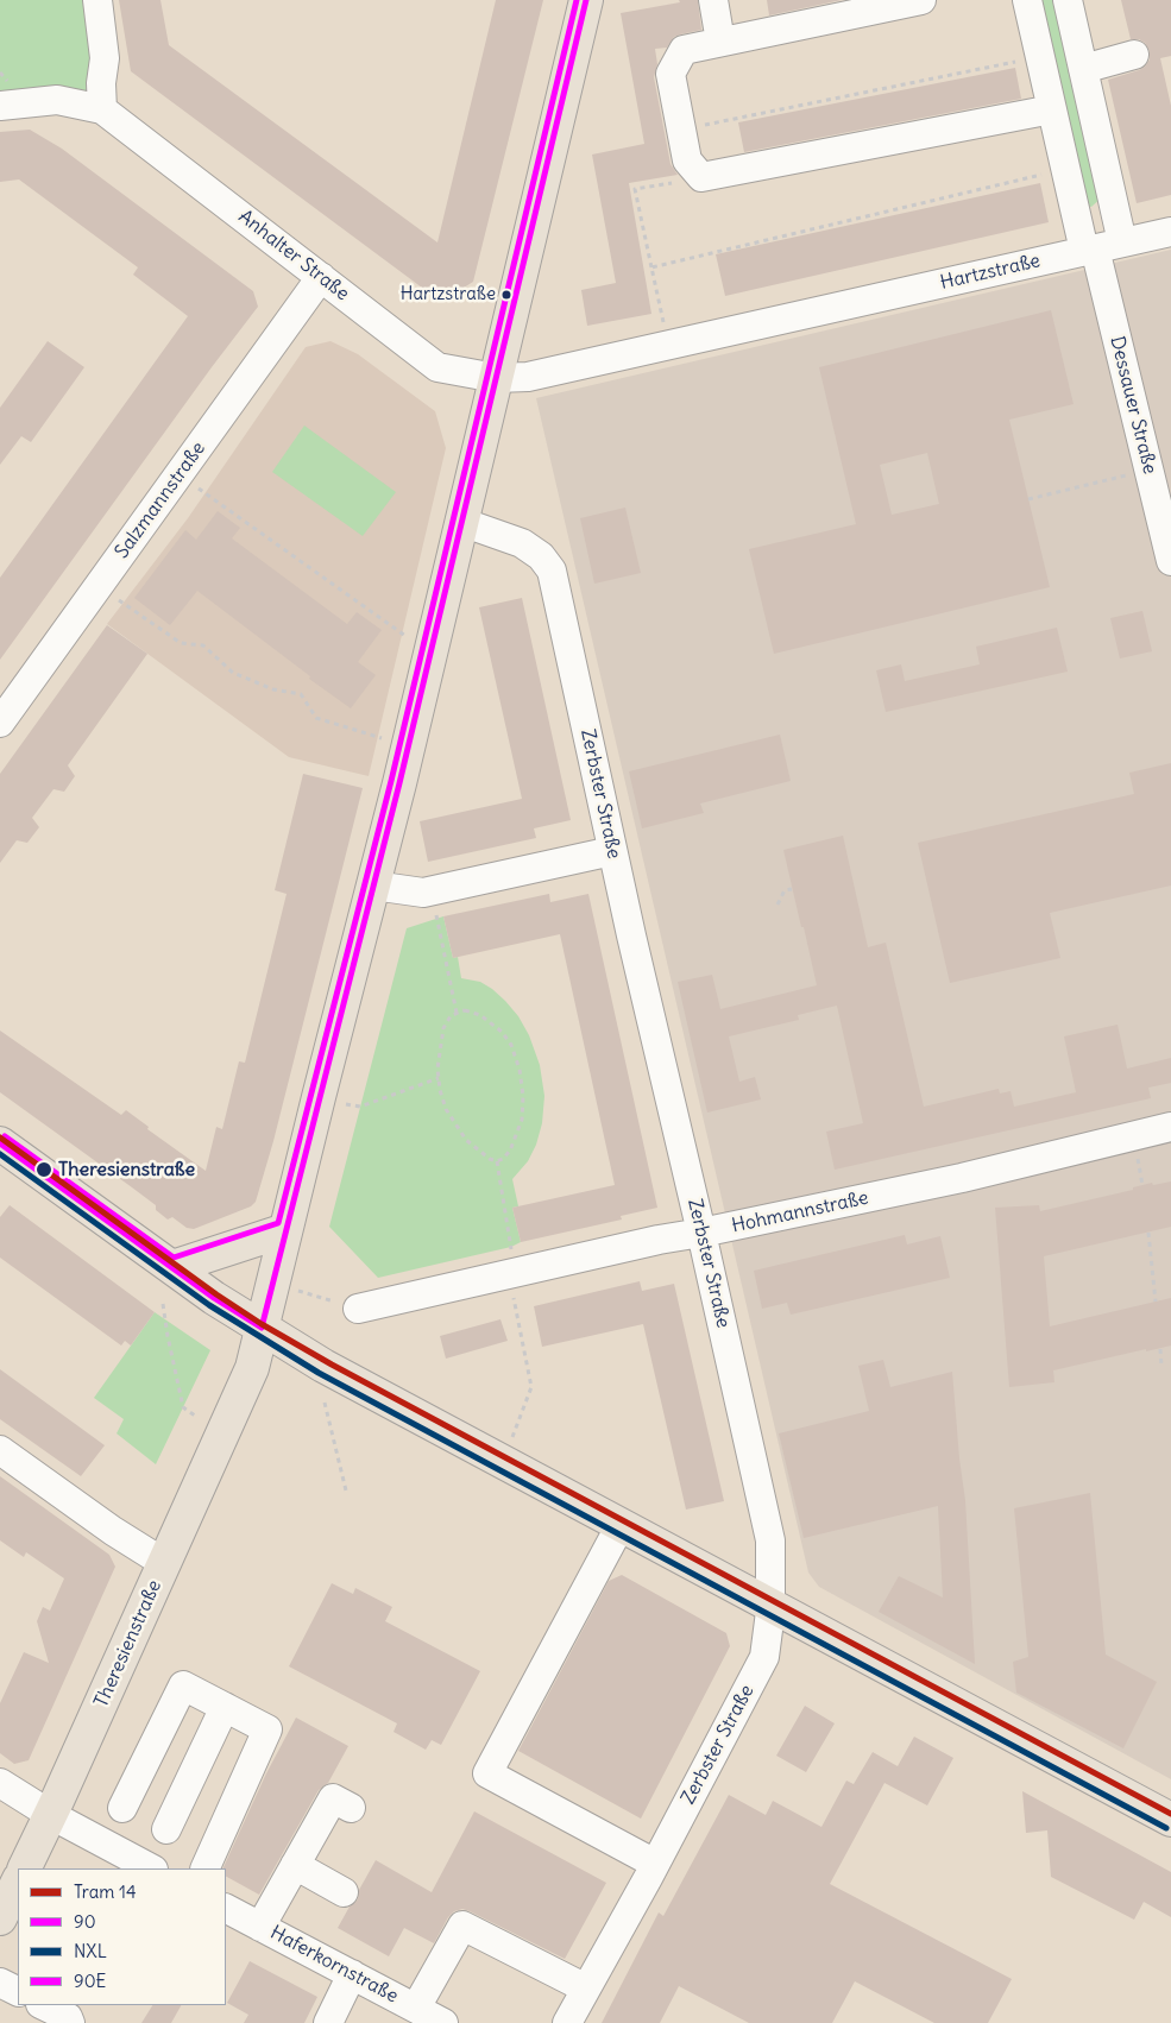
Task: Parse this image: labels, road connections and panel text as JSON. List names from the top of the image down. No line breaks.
{"streets":{"main road":["Theresienstraße"],"street":["Anhalter Straße","Hartzstraße","Dessauer Straße","Salzmannstraße","Zerbster Straße","Hohmannstraße","Haferkornstraße"]},"crossings":[["Anhalter Straße","Hartzstraße"],["Anhalter Straße","Salzmannstraße"],["Anhalter Straße","Theresienstraße"],["Hartzstraße","Dessauer Straße"],["Hartzstraße","Theresienstraße"],["Zerbster Straße","Hohmannstraße"],["Zerbster Straße","Theresienstraße"]],"places":["Hartzstraße","Theresienstraße"],"lines":["transit line 90","transit line 90E","tram line 14","transit line NXL"],"legend":["Tram 14","90","NXL","90E"]}
